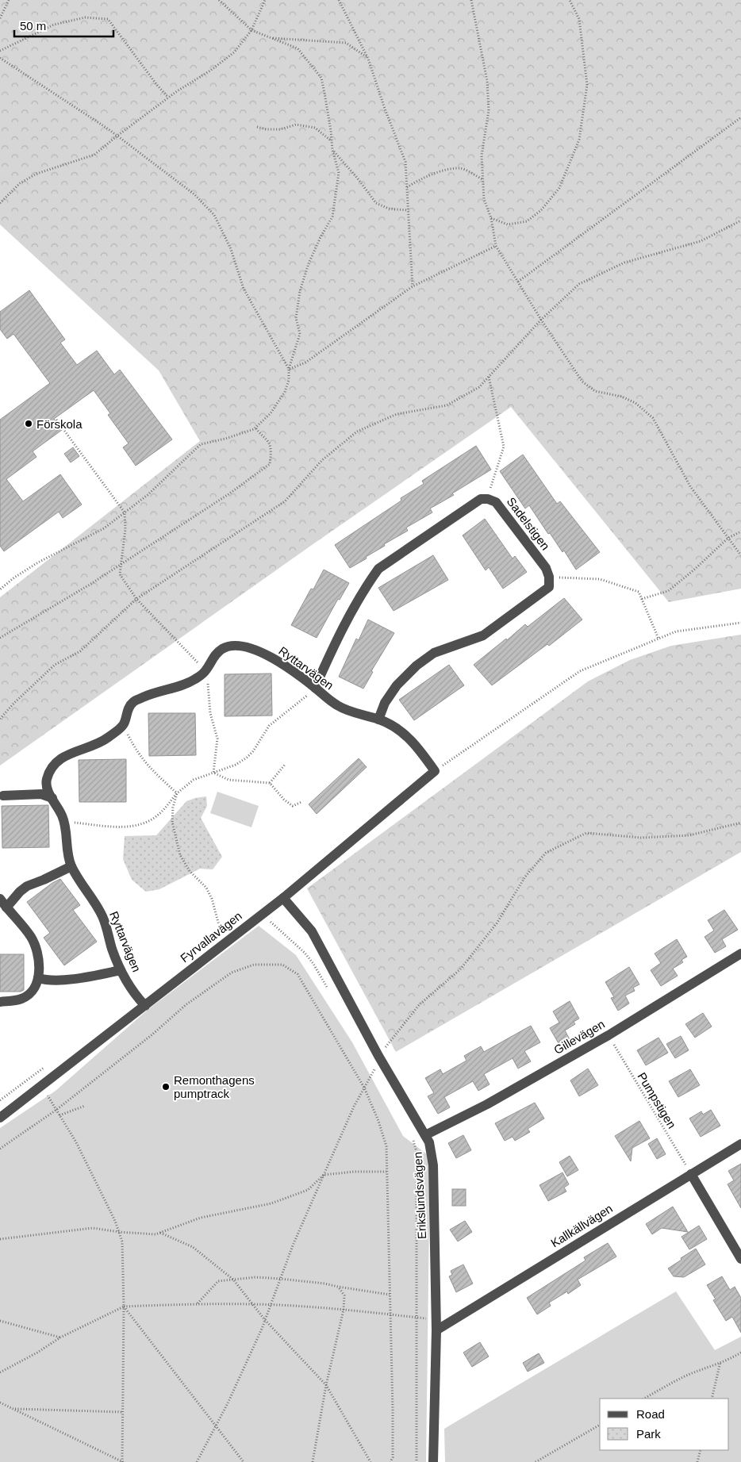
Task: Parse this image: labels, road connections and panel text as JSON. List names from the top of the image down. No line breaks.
{"streets":{"street":["Sadelstigen","Ryttarvägen","Fyrvallavägen","Gillevägen","Erikslundsvägen","Kallkällvägen"],"path":["Pumpstigen"]},"crossings":[["Sadelstigen","Ryttarvägen"],["Ryttarvägen","Fyrvallavägen"],["Fyrvallavägen","Erikslundsvägen"],["Gillevägen","Pumpstigen"],["Gillevägen","Erikslundsvägen"],["Pumpstigen","Kallkällvägen"],["Erikslundsvägen","Kallkällvägen"]],"places":["Förskola","Remonthagens pumptrack"],"legend":["Road","Park"],"scale_bar":"50 m"}
